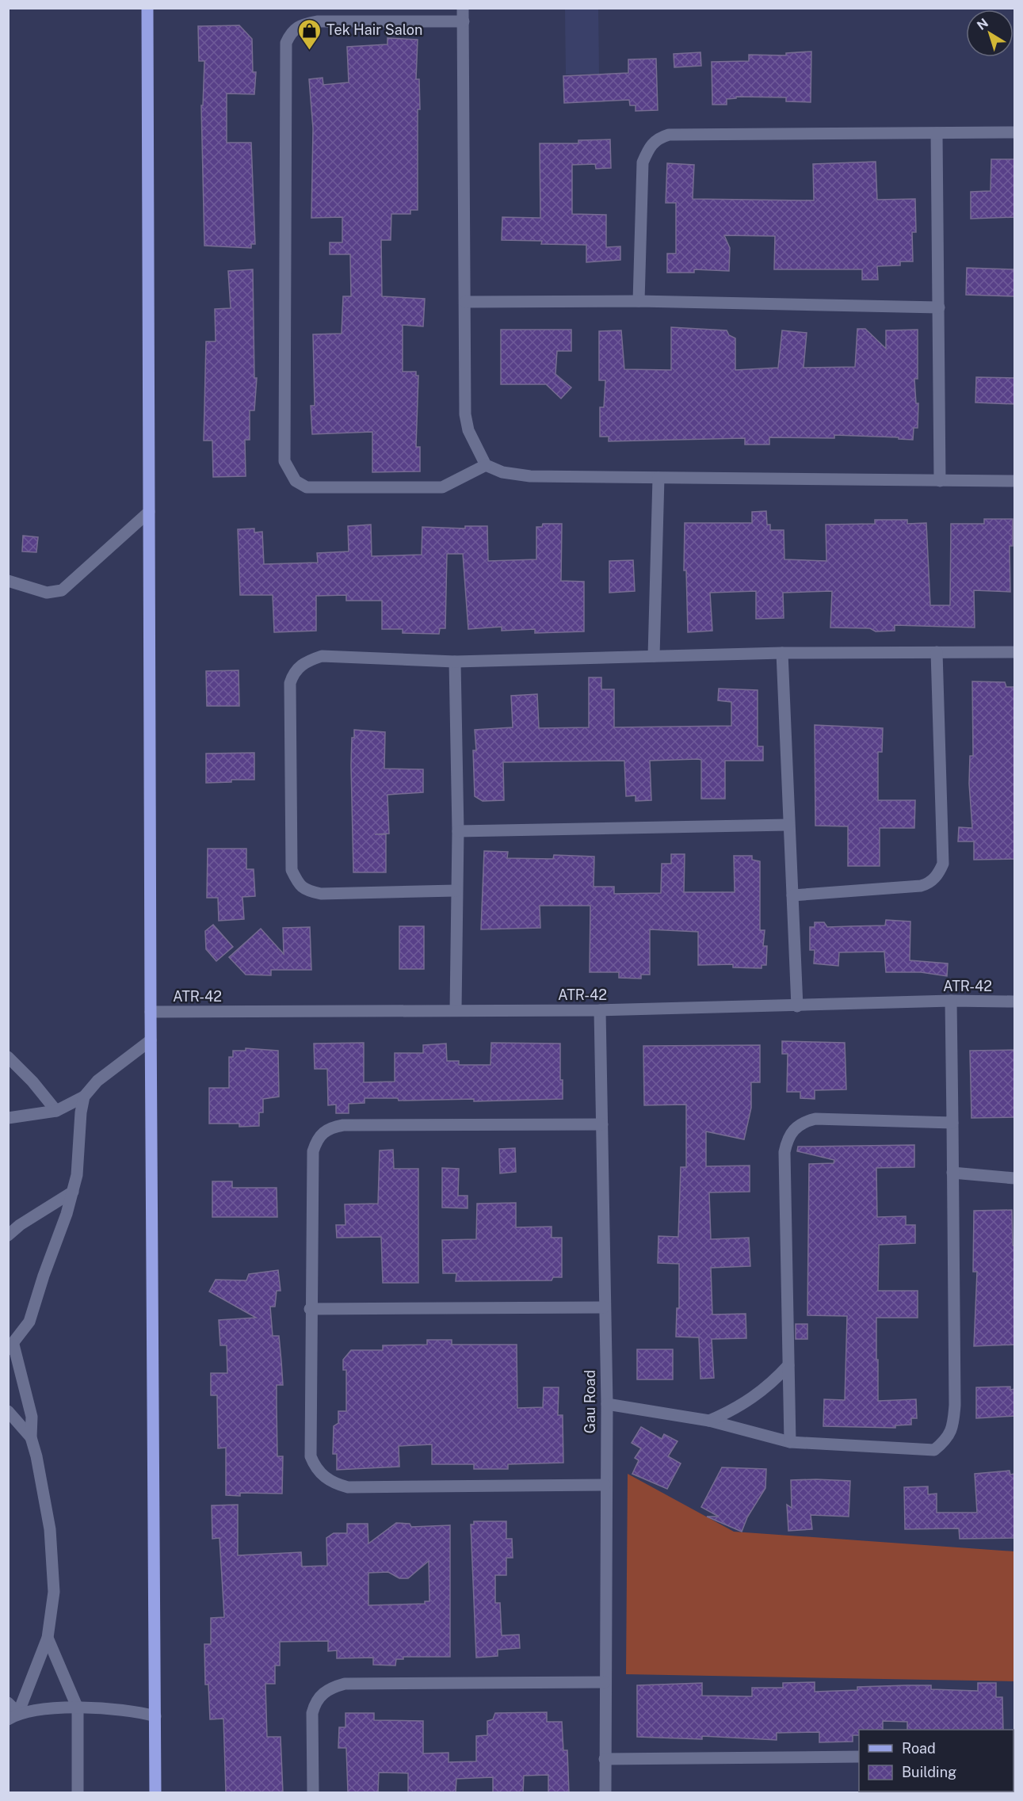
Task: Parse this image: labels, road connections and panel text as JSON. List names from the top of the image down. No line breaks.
{"streets":{"street":["ATR-42","Gau Road"]},"crossings":[["ATR-42","Gau Road"]],"places":{"shop":["Tek Hair Salon"]},"legend":["Road","Building"],"north":"top left"}
